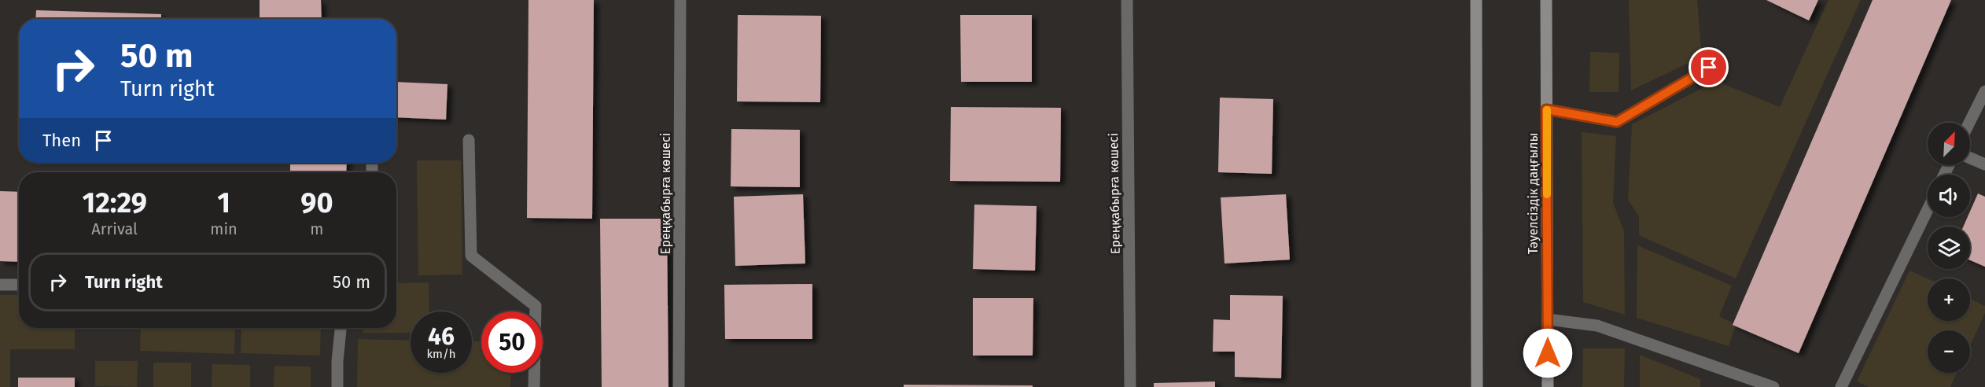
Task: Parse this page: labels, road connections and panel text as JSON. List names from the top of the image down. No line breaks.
{"streets":{"main road":["Тәуелсіздік даңғылы"],"street":["Ереңқабырға көшесі"]},"north":"top right","page":{"turn":["50 m","Turn right"],"then":"Then","map_buttons":["+","−"],"eta":["12:29","Arrival","1","min","90","m"],"list":[{"name":"Turn right","value":"50 m"}],"speed":"46 km/h","limit":"50"}}
